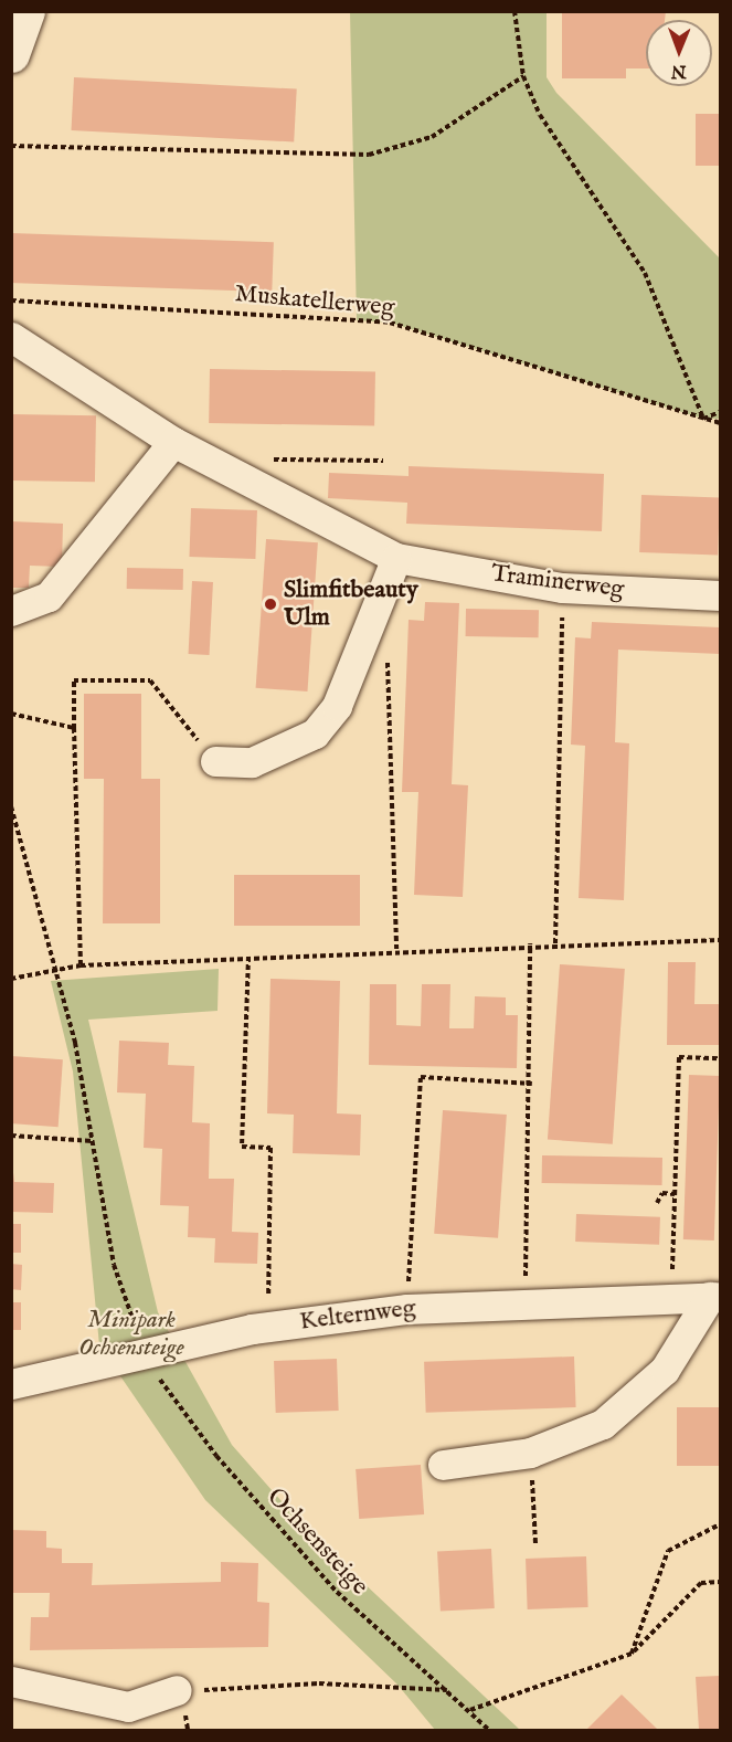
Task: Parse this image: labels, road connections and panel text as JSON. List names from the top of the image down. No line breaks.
{"streets":{"street":["Traminerweg","Kelternweg"],"path":["Muskatellerweg","Ochsensteige"]},"crossings":[["Kelternweg","Ochsensteige"]],"parks":["Minipark Ochsensteige"],"places":["Slimfitbeauty Ulm"],"north":"bottom"}
